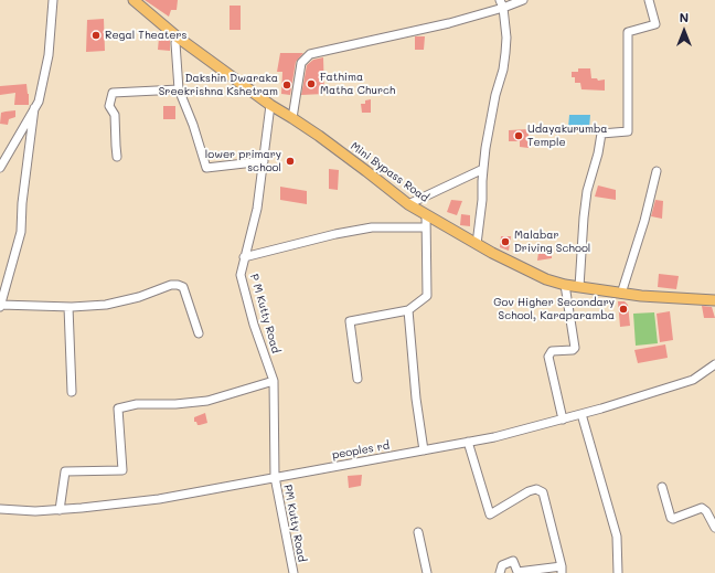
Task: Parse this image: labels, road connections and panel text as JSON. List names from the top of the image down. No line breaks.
{"streets":{"main road":["Mini Bypass Road"],"street":["P M Kutty Road","peoples rd","PM Kutty Road"]},"crossings":[["Mini Bypass Road","P M Kutty Road"],["P M Kutty Road","peoples rd"],["P M Kutty Road","PM Kutty Road"],["peoples rd","PM Kutty Road"]],"places":["Regal Theaters","Fathima Matha Church","Dakshin Dwaraka Sreekrishna Kshetram","Udayakurumba Temple","lower primary school","Malabar Driving School","Gov Higher Secondary School, Karaparamba"],"north":"top"}
